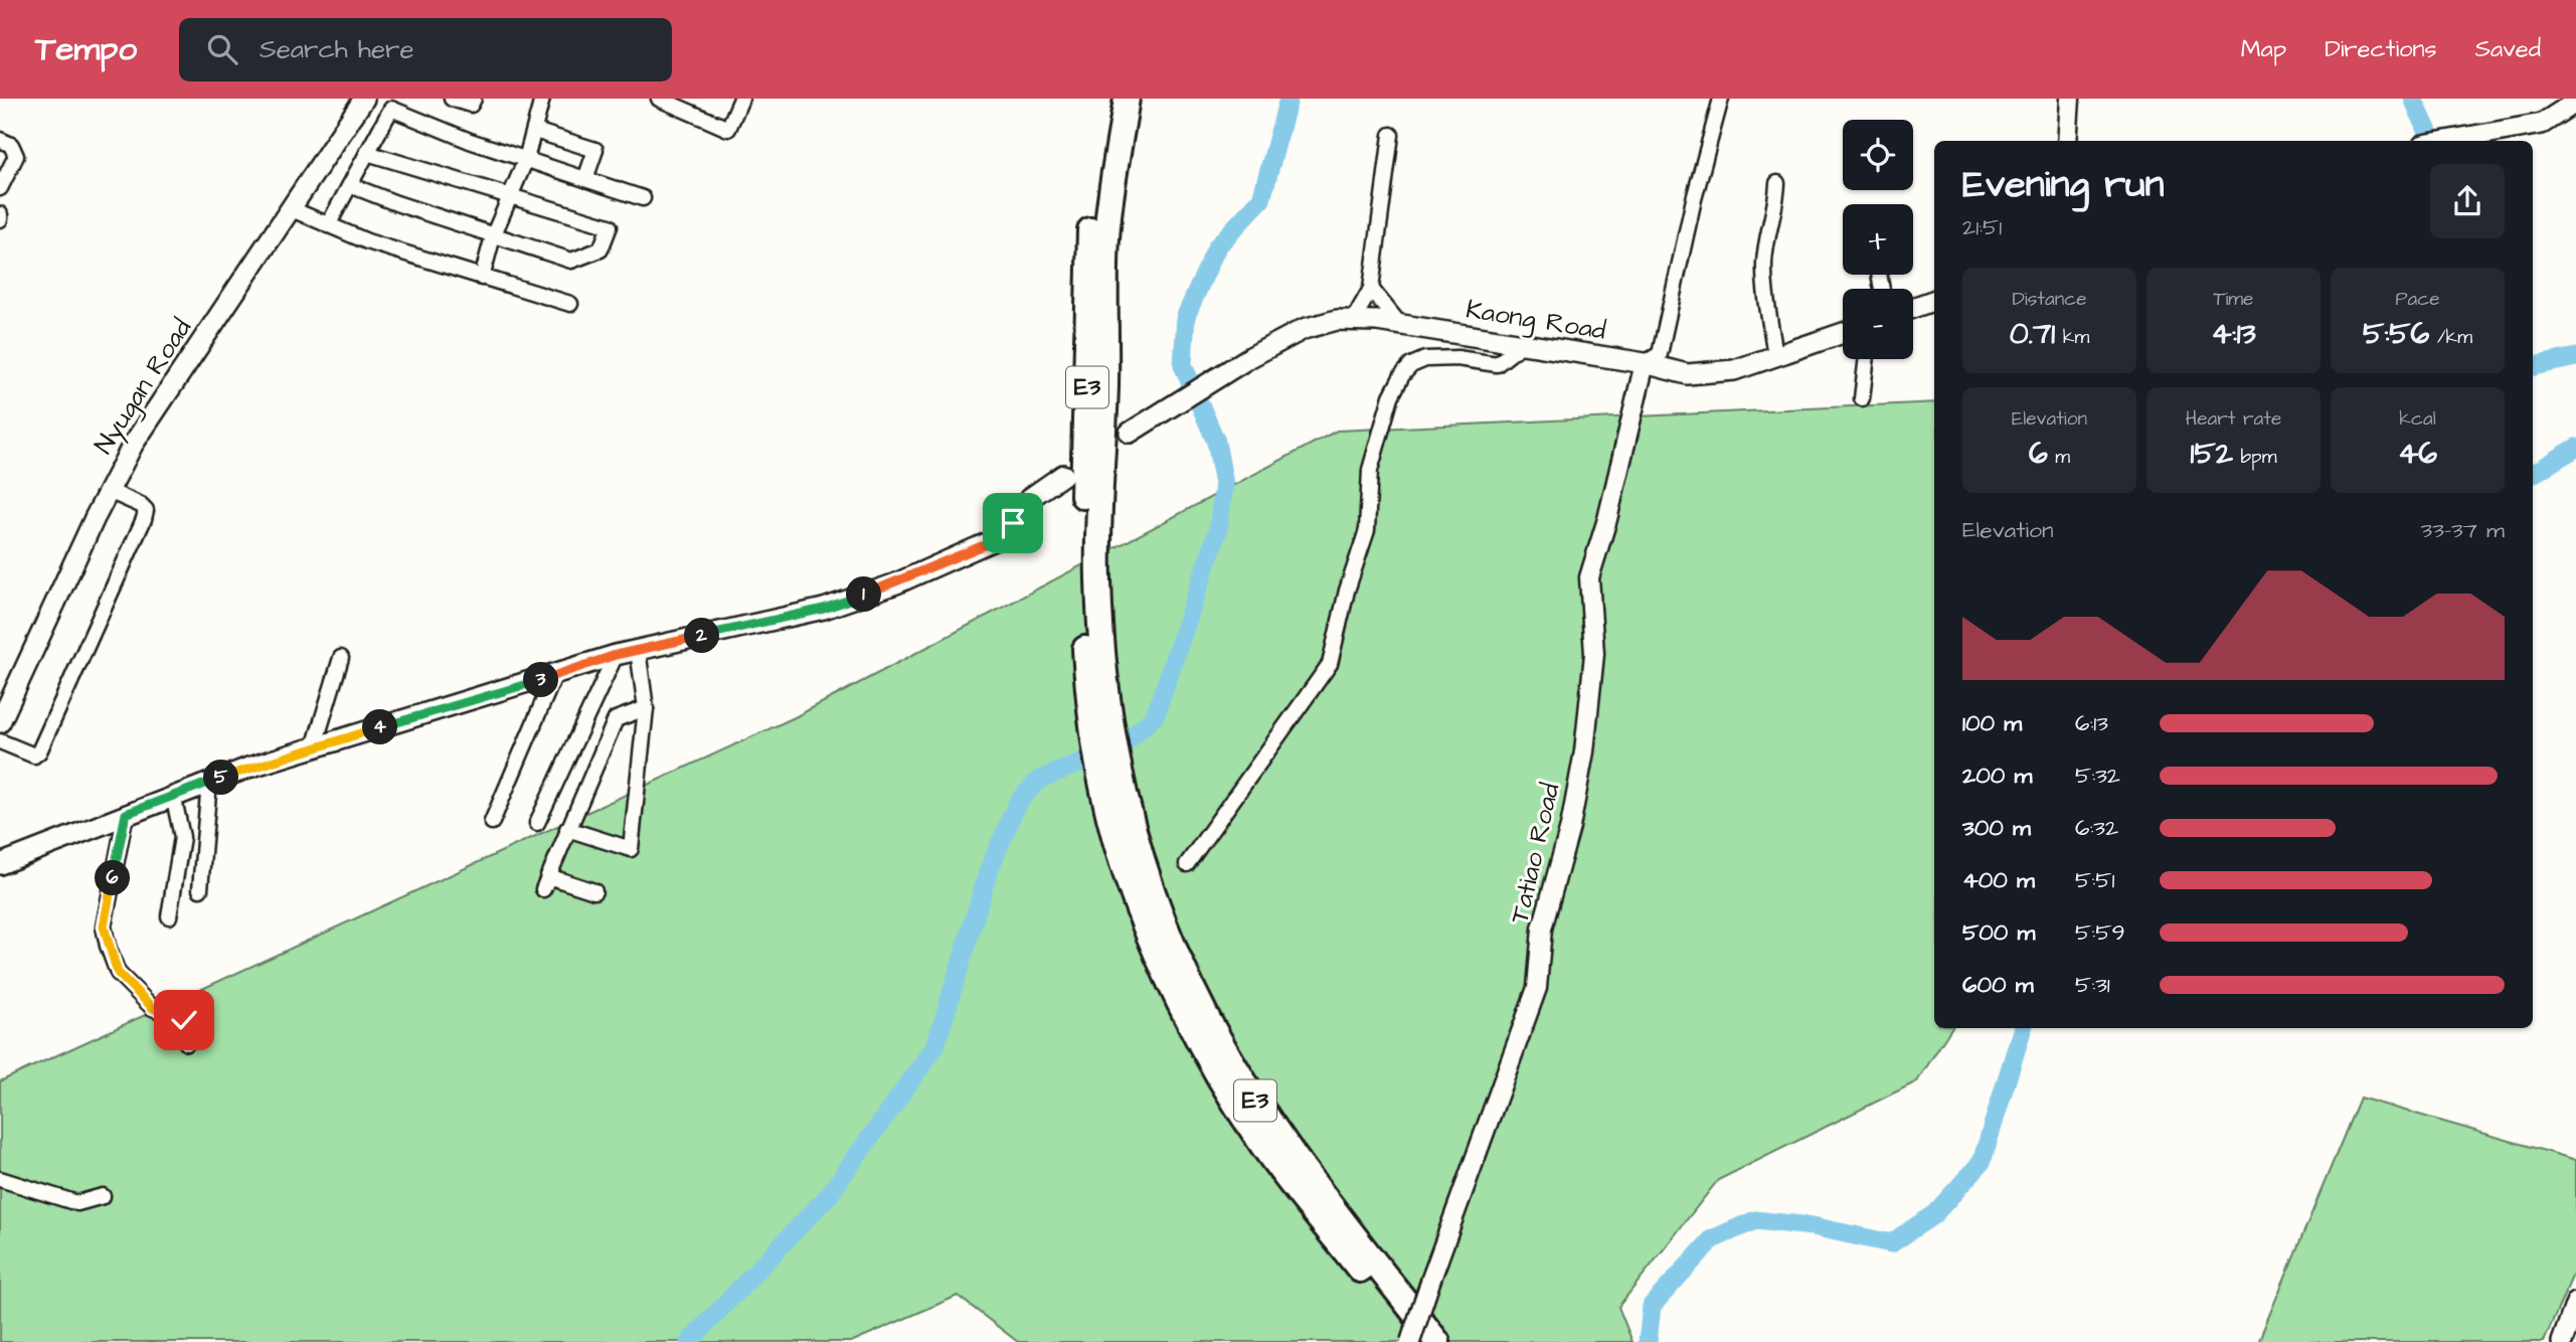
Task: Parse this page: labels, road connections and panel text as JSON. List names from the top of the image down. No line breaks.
{"streets":{"highway":["E3"],"main road":["Kaong Road","Nyugan Road"],"street":["Tatiao Road"]},"crossings":[["Kaong Road","Tatiao Road"]],"page":{"header":"Tempo","search":"Search here","nav":["Map","Directions","Saved"],"map_buttons":["+","−"],"heading":["Evening run","21:51"],"stats":[["Distance","0.71 km"],["Time","4:13"],["Pace","5:56 /km"],["Elevation","6 m"],["Heart rate","152 bpm"],["kcal","46"]],"chart":["Elevation","33–37 m"],"pins":["1","2","3","4","5","6"],"list":[{"name":"100 m","note":"6:13"},{"name":"200 m","note":"5:32"},{"name":"300 m","note":"6:32"},{"name":"400 m","note":"5:51"},{"name":"500 m","note":"5:59"},{"name":"600 m","note":"5:31"}]}}
